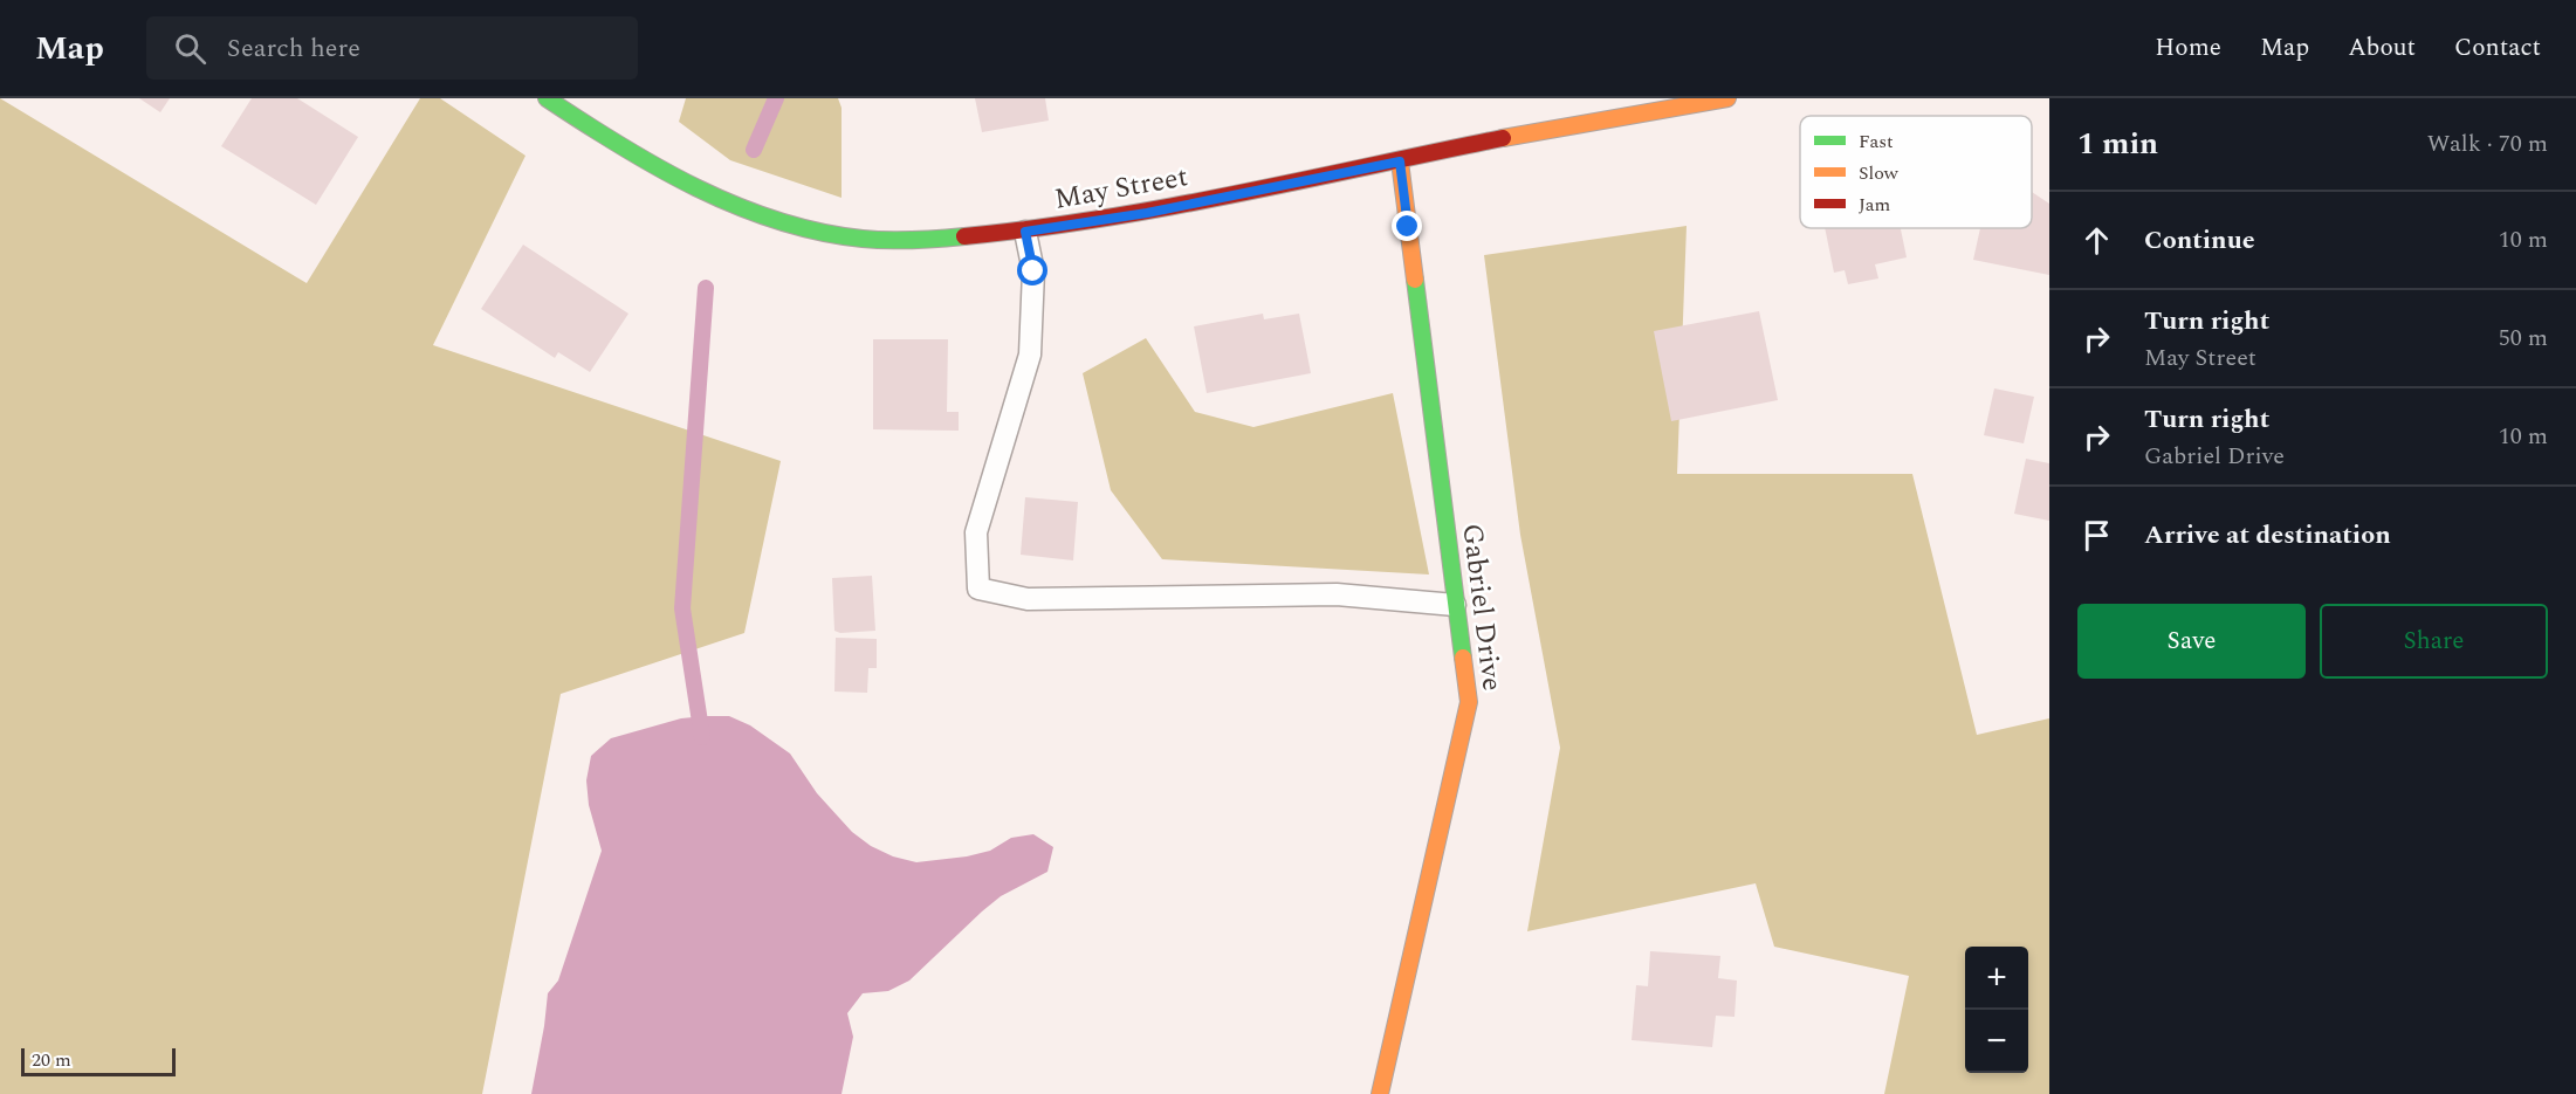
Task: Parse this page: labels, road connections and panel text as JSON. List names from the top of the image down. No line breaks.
{"streets":{"street":["May Street","Gabriel Drive"]},"crossings":[["May Street","Gabriel Drive"]],"legend":["Fast","Slow","Jam"],"scale_bar":"20 m","page":{"header":"Map","search":"Search here","nav":["Home","Map","About","Contact"],"heading":["1 min","Walk · 70 m"],"list":[["Continue","10 m"],["Turn right","May Street","50 m"],["Turn right","Gabriel Drive","10 m"],"Arrive at destination"],"buttons":["Save","Share"],"map_buttons":["+","−"],"scale":"20 m"}}
